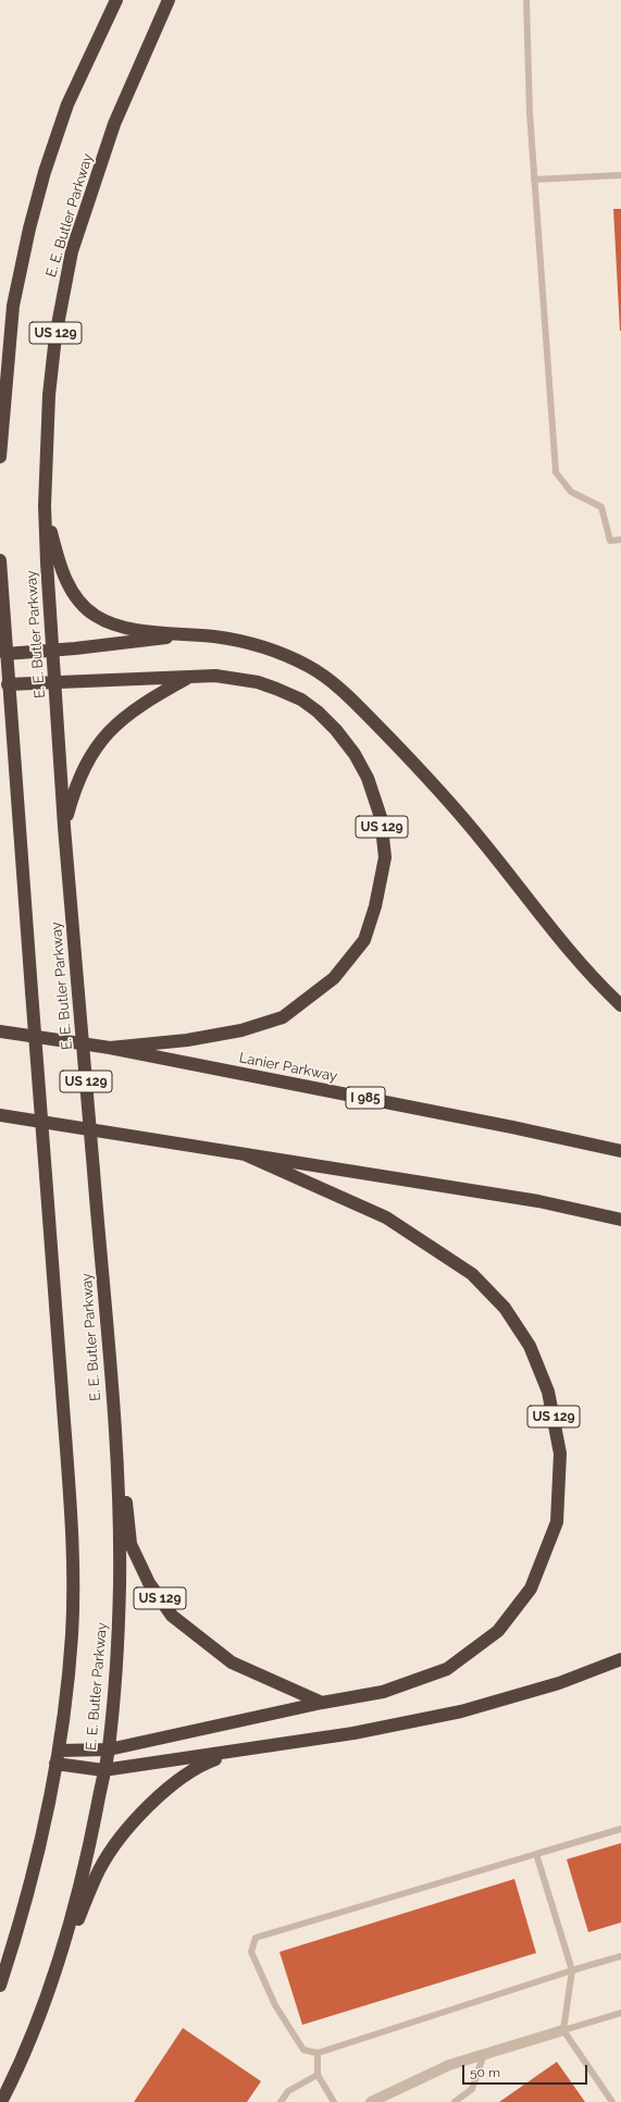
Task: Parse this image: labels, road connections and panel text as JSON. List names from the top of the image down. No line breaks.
{"streets":{"highway":["E. E. Butler Parkway","US 129","Lanier Parkway","I 985"]},"crossings":[["E. E. Butler Parkway","US 129"],["US 129","Lanier Parkway"]],"scale_bar":"50 m"}
